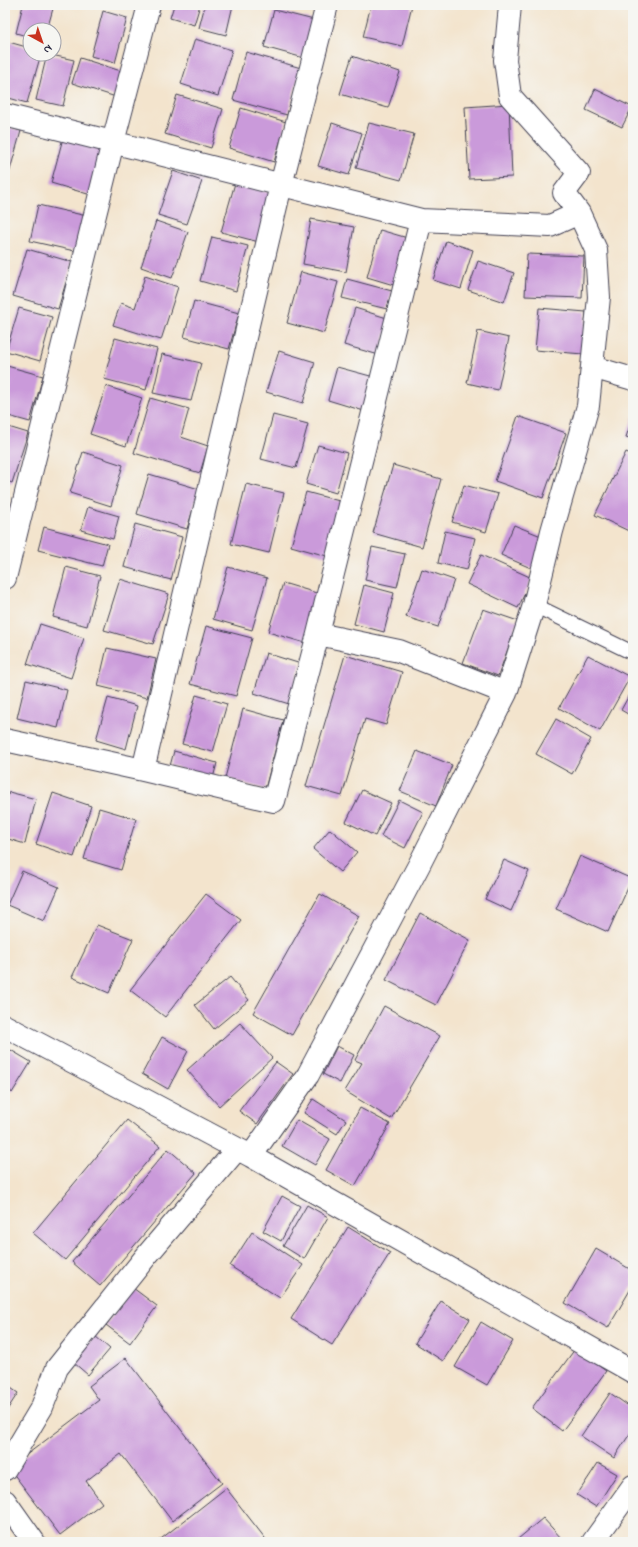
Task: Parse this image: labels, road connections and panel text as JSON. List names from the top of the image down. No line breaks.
{"north":"bottom right"}
